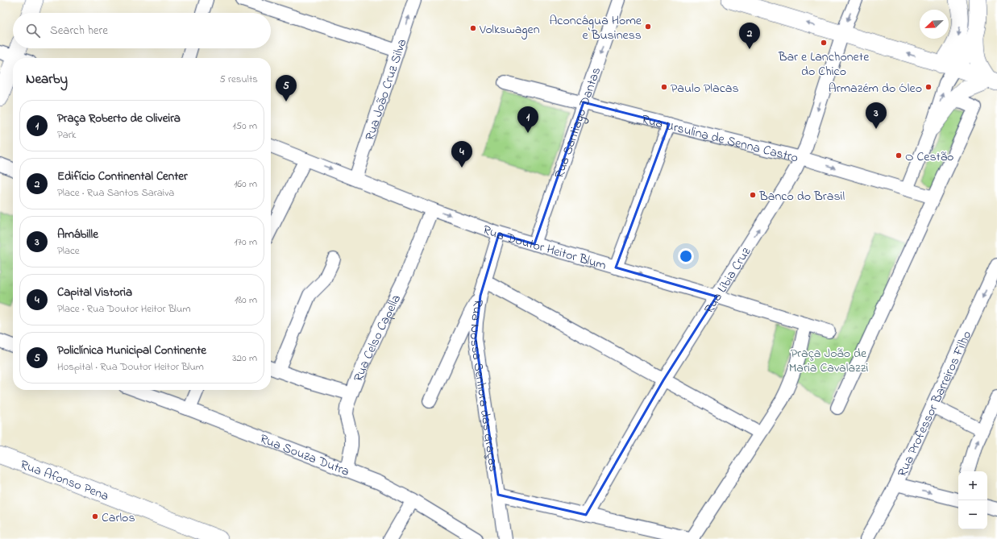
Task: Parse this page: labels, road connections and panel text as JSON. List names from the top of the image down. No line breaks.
{"streets":{"main road":["Rua Afonso Pena"],"street":["Rua João Cruz Silva","Rua Santiago Dantas","Rua Ursulina de Senna Castro","Rua Doutor Heitor Blum","Rua Líbia Cruz","Rua Celso Capella","Rua Nossa Senhora das Graças","Rua Professor Barreiros Filho","Rua Souza Dutra"]},"crossings":[["Rua João Cruz Silva","Rua Doutor Heitor Blum"],["Rua Santiago Dantas","Rua Ursulina de Senna Castro"],["Rua Santiago Dantas","Rua Doutor Heitor Blum"],["Rua Ursulina de Senna Castro","Rua Líbia Cruz"],["Rua Doutor Heitor Blum","Rua Líbia Cruz"],["Rua Doutor Heitor Blum","Rua Celso Capella"],["Rua Doutor Heitor Blum","Rua Nossa Senhora das Graças"],["Rua Celso Capella","Rua Souza Dutra"]],"one_way":["Rua Santiago Dantas","Rua Ursulina de Senna Castro"],"parks":["Praça João de Maria Cavalazzi"],"places":["Aconcágua Home e Business","Volkswagen","Bar e Lanchonete do Chico","Paulo Placas","Armazém do Óleo","O Cestão","Banco do Brasil","Carlos"],"north":"bottom left","page":{"search":"Search here","pins":["2","5","3","1","4"],"heading":["Nearby","5 results"],"list":[{"mark":"1","name":"Praça Roberto de Oliveira","note":"Park","value":"150 m"},{"mark":"2","name":"Edifício Continental Center","note":"Place · Rua Santos Saraiva","value":"160 m"},{"mark":"3","name":"Amábille","note":"Place","value":"170 m"},{"mark":"4","name":"Capital Vistoria","note":"Place · Rua Doutor Heitor Blum","value":"180 m"},{"mark":"5","name":"Policlínica Municipal Continente","note":"Hospital · Rua Doutor Heitor Blum","value":"320 m"}],"map_buttons":["+","−"]}}
